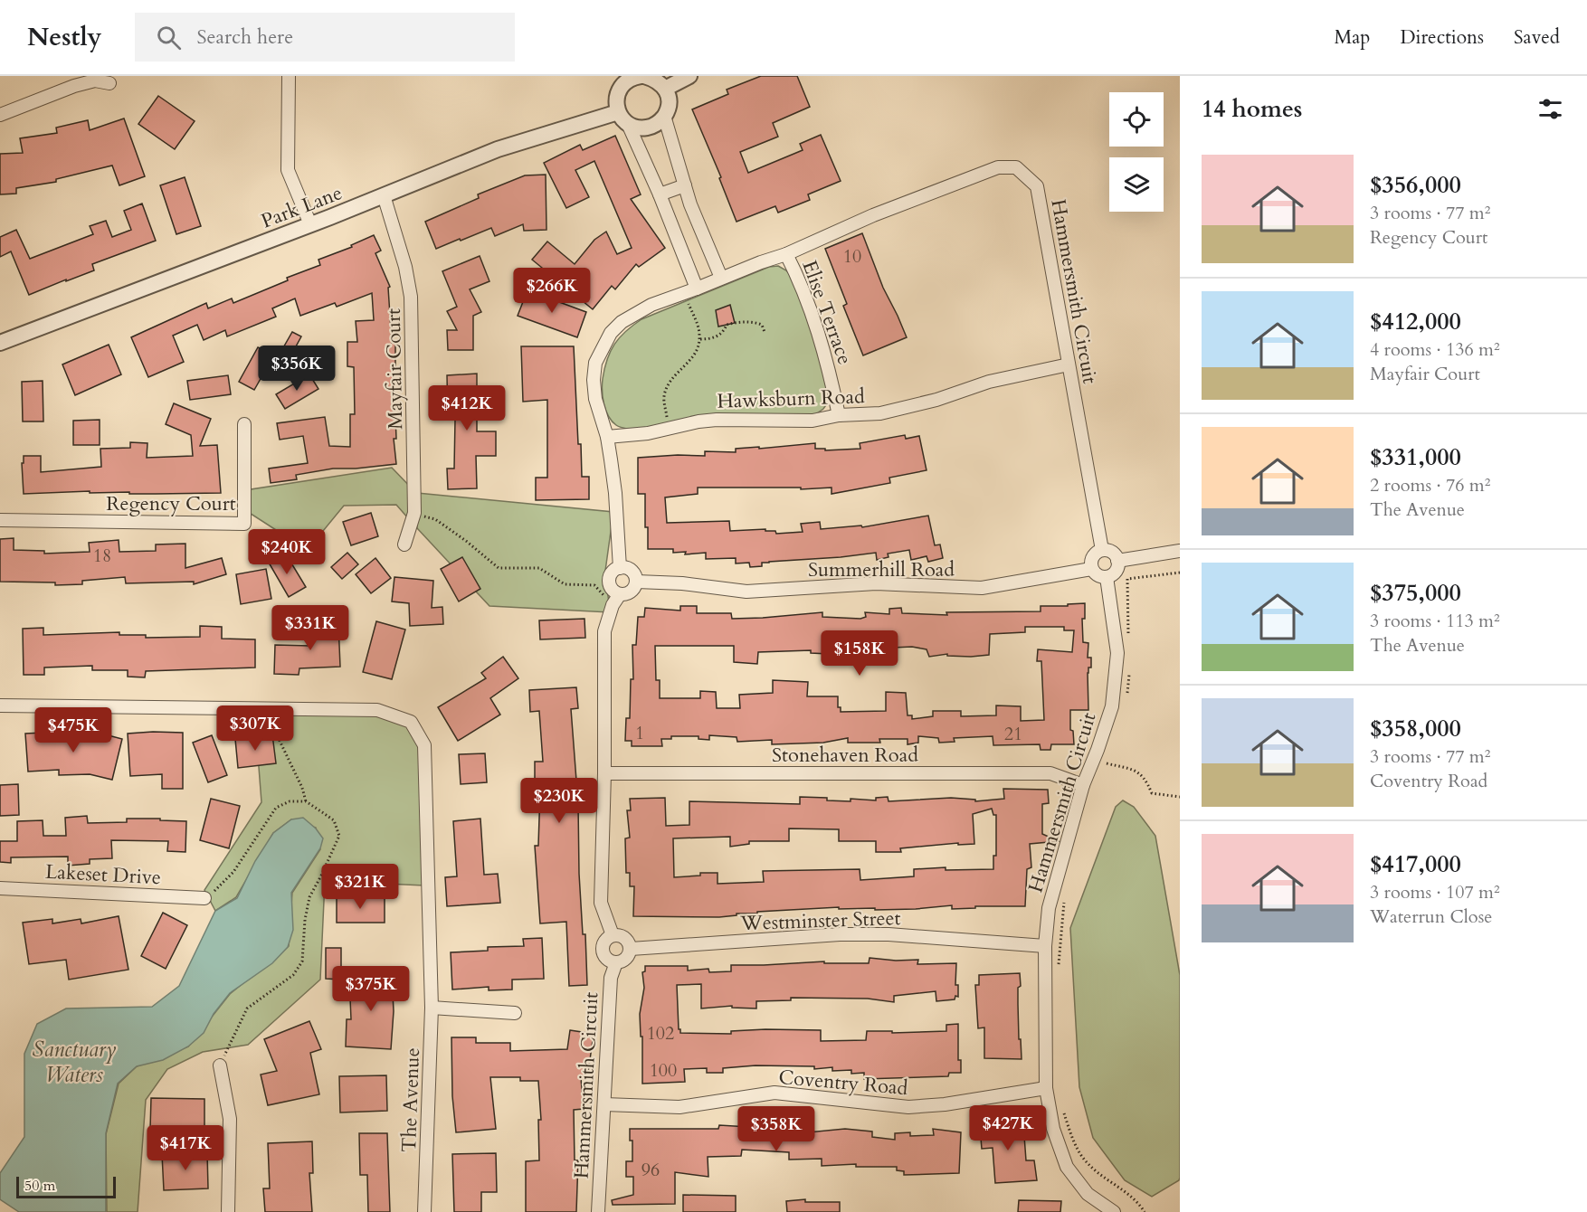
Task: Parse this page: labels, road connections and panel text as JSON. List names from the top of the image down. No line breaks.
{"streets":{"street":["Park Lane","Hammersmith Circuit","Elise Terrace","Mayfair Court","Hawksburn Road","Regency Court","Summerhill Road","Stonehaven Road","Lakeset Drive","Westminster Street","Coventry Road","The Avenue"]},"crossings":[["Park Lane","Mayfair Court"],["Hammersmith Circuit","Elise Terrace"],["Hammersmith Circuit","Hawksburn Road"],["Hammersmith Circuit","Summerhill Road"],["Hammersmith Circuit","Stonehaven Road"],["Hammersmith Circuit","Westminster Street"],["Hammersmith Circuit","Coventry Road"],["Elise Terrace","Hawksburn Road"]],"water":["Sanctuary Waters"],"house_numbers":["10","18","1","21","102","100","96"],"scale_bar":"50 m","page":{"header":"Nestly","search":"Search here","nav":["Map","Directions","Saved"],"heading":"14 homes","list":[{"name":"$356,000","note":"3 rooms · 77 m² · Regency Court"},{"name":"$412,000","note":"4 rooms · 136 m² · Mayfair Court"},{"name":"$331,000","note":"2 rooms · 76 m² · The Avenue"},{"name":"$375,000","note":"3 rooms · 113 m² · The Avenue"},{"name":"$358,000","note":"3 rooms · 77 m² · Coventry Road"},{"name":"$417,000","note":"3 rooms · 107 m² · Waterrun Close"}],"price":["$266K","$356K","$412K","$240K","$331K","$158K","$307K","$475K","$230K","$321K","$375K","$427K","$358K","$417K"],"scale":"50 m"}}
